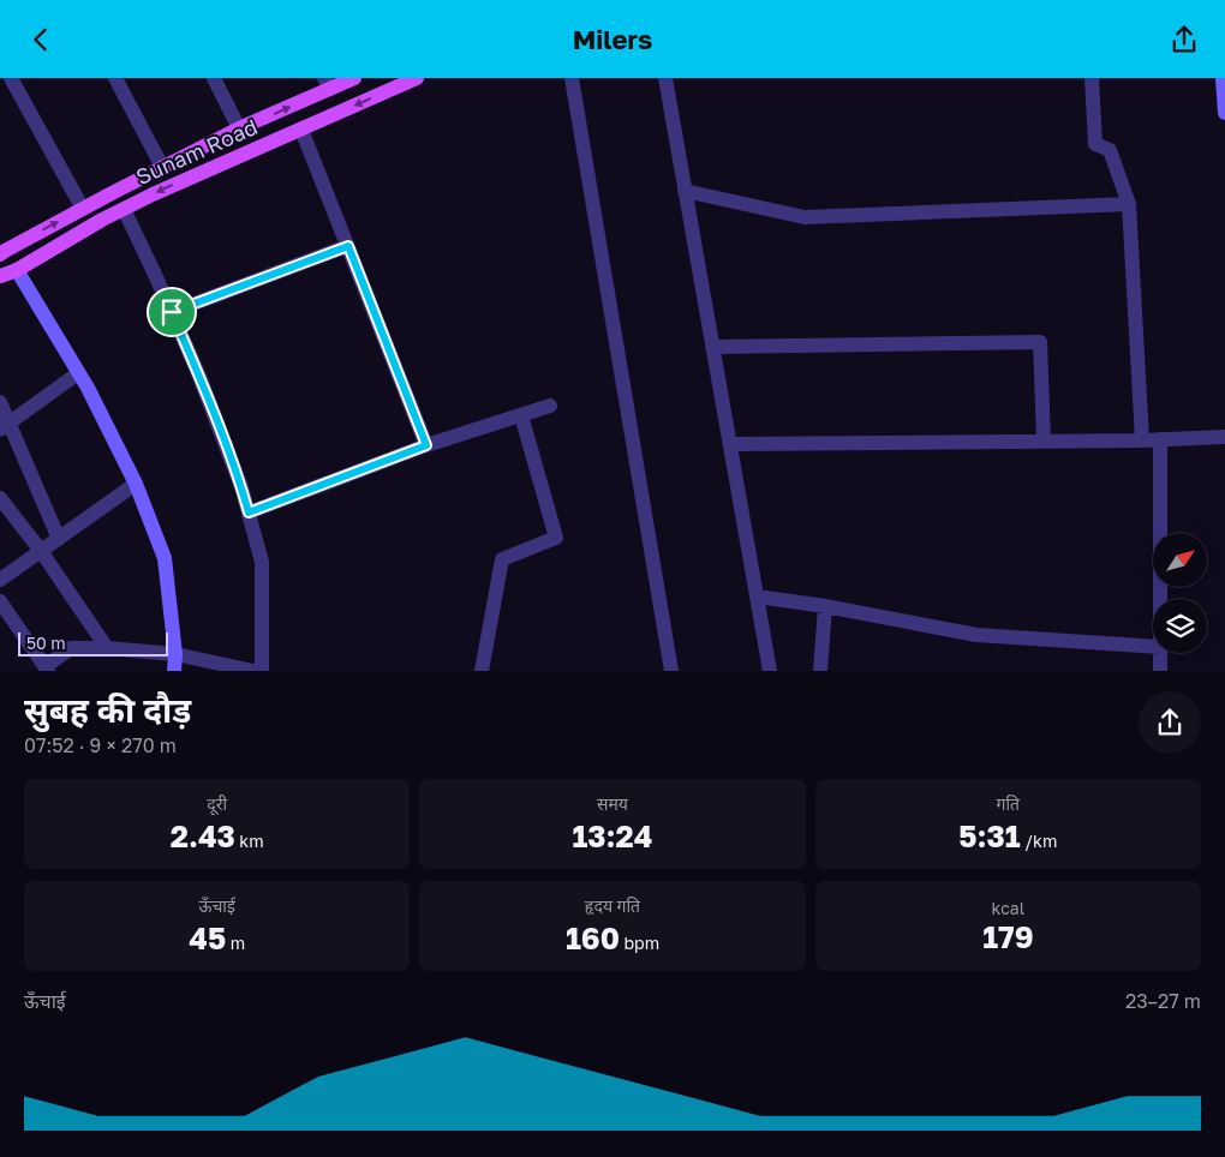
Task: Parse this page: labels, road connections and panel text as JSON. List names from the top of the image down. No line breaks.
{"streets":{"main road":["Sunam Road"]},"scale_bar":"50 m","north":"top right","page":{"header":"Milers","scale":"50 m","heading":["सुबह की दौड़","07:52 · 9 × 270 m"],"stats":[["दूरी","2.43 km"],["समय","13:24"],["गति","5:31 /km"],["ऊँचाई","45 m"],["हृदय गति","160 bpm"],["kcal","179"]],"chart":["ऊँचाई","23–27 m"]}}
